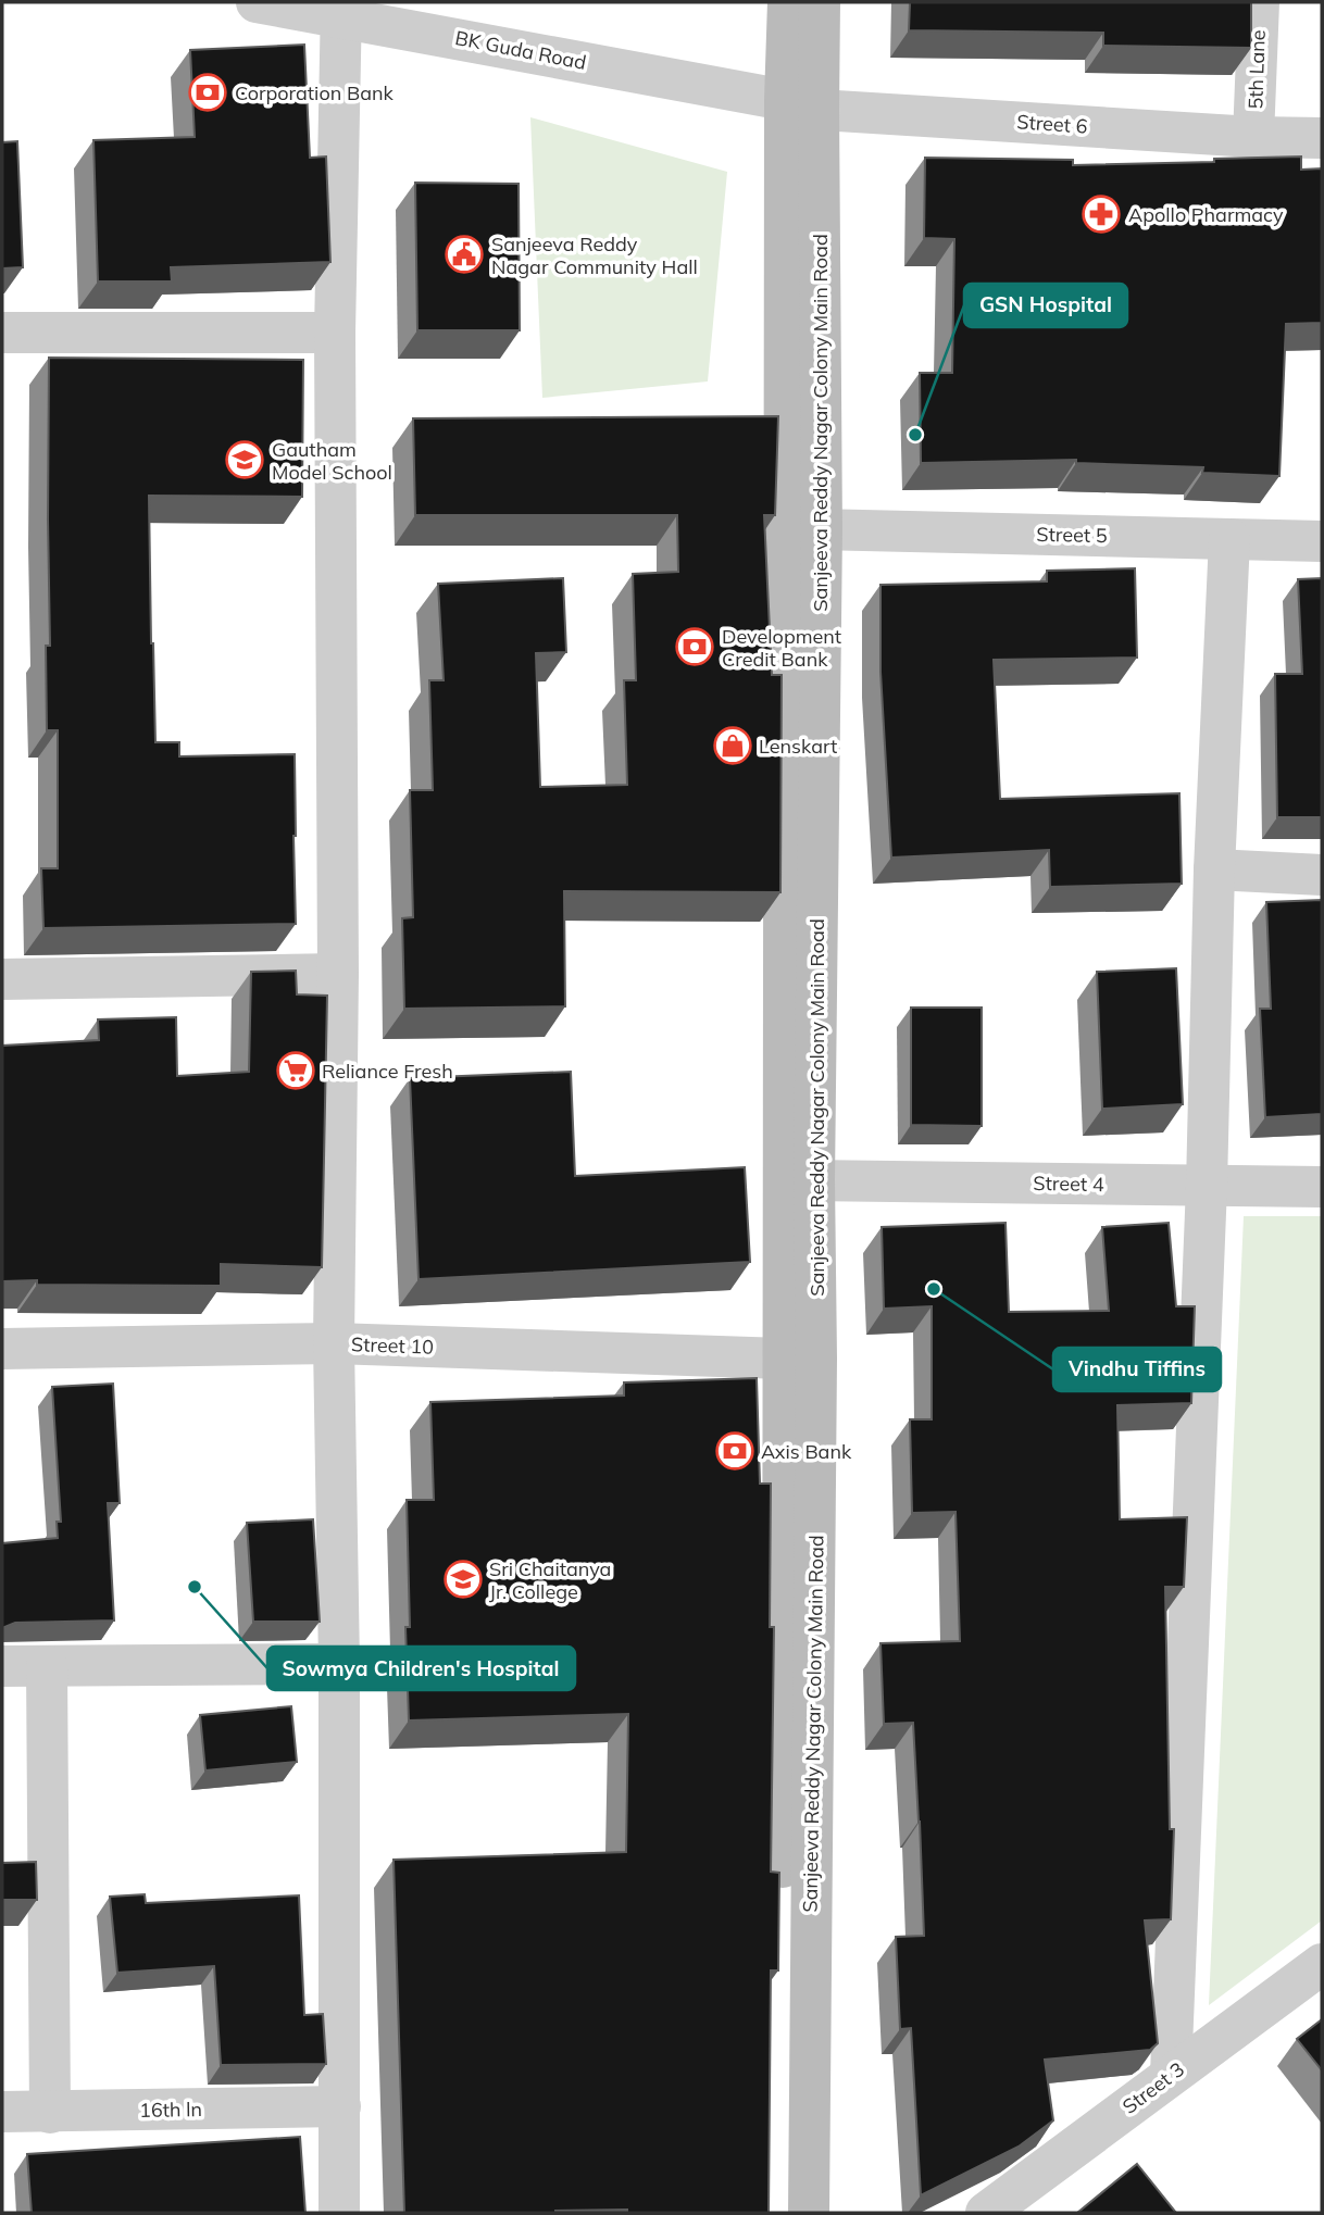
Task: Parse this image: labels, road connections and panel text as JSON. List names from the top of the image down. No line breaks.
{"streets":{"main road":["Sanjeeva Reddy Nagar Colony Main Road"],"street":["BK Guda Road","5th Lane","Street 6","Street 5","Street 4","Street 10","Street 3","16th ln"]},"crossings":[["BK Guda Road","Street 6"],["BK Guda Road","Sanjeeva Reddy Nagar Colony Main Road"],["5th Lane","Street 6"],["Street 6","Sanjeeva Reddy Nagar Colony Main Road"],["Sanjeeva Reddy Nagar Colony Main Road","Street 5"],["Sanjeeva Reddy Nagar Colony Main Road","Street 4"],["Sanjeeva Reddy Nagar Colony Main Road","Street 10"]],"places":{"bank":["Corporation Bank","Development Credit Bank","Axis Bank"],"pharmacy":["Apollo Pharmacy"],"public building":["Sanjeeva Reddy Nagar Community Hall"],"other":["GSN Hospital","Vindhu Tiffins","Sowmya Children's Hospital"],"school or university":["Gautham Model School","Sri Chaitanya Jr. College"],"shop":["Lenskart"],"supermarket":["Reliance Fresh"]}}
